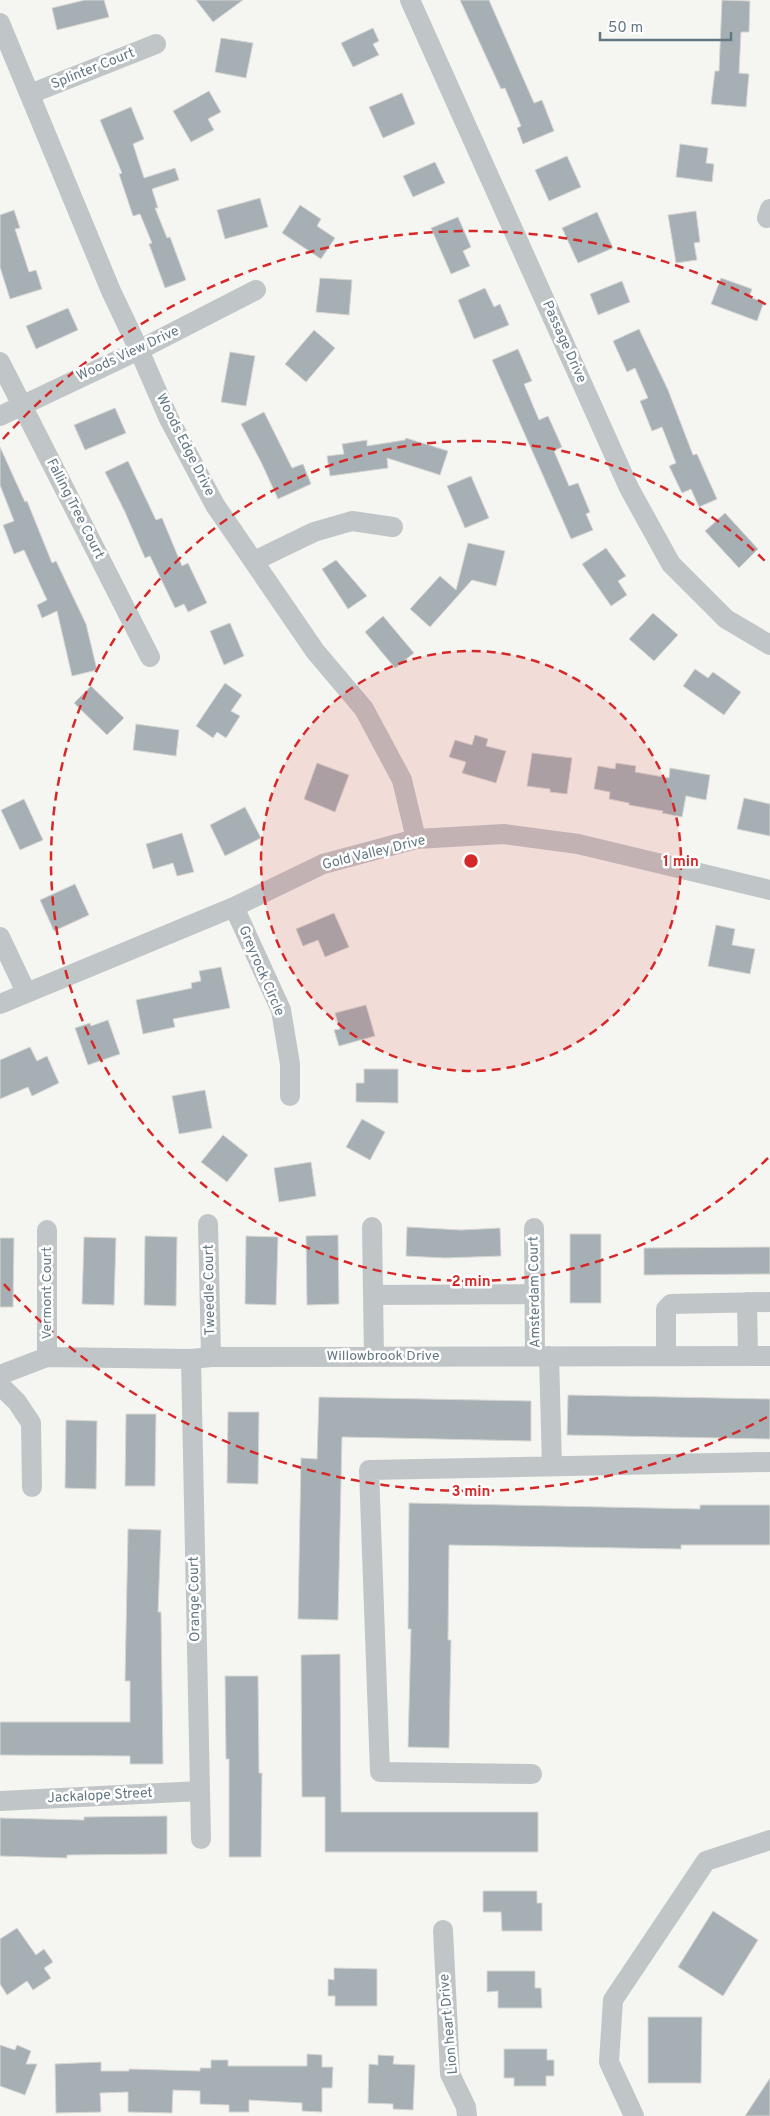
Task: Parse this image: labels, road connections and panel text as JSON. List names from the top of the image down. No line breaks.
{"streets":{"street":["Splinter Court","Passage Drive","Woods View Drive","Woods Edge Drive","Falling Tree Court","Gold Valley Drive","Greyrock Circle","Tweedle Court","Amsterdam Court","Vermont Court","Willowbrook Drive","Orange Court","Jackalope Street","Lion heart Drive"]},"crossings":[["Splinter Court","Woods Edge Drive"],["Woods View Drive","Woods Edge Drive"],["Woods View Drive","Falling Tree Court"],["Woods Edge Drive","Gold Valley Drive"],["Gold Valley Drive","Greyrock Circle"],["Tweedle Court","Willowbrook Drive"],["Amsterdam Court","Willowbrook Drive"],["Vermont Court","Willowbrook Drive"],["Willowbrook Drive","Orange Court"],["Orange Court","Jackalope Street"]],"scale_bar":"50 m","rings":["1 min","2 min","3 min"]}
